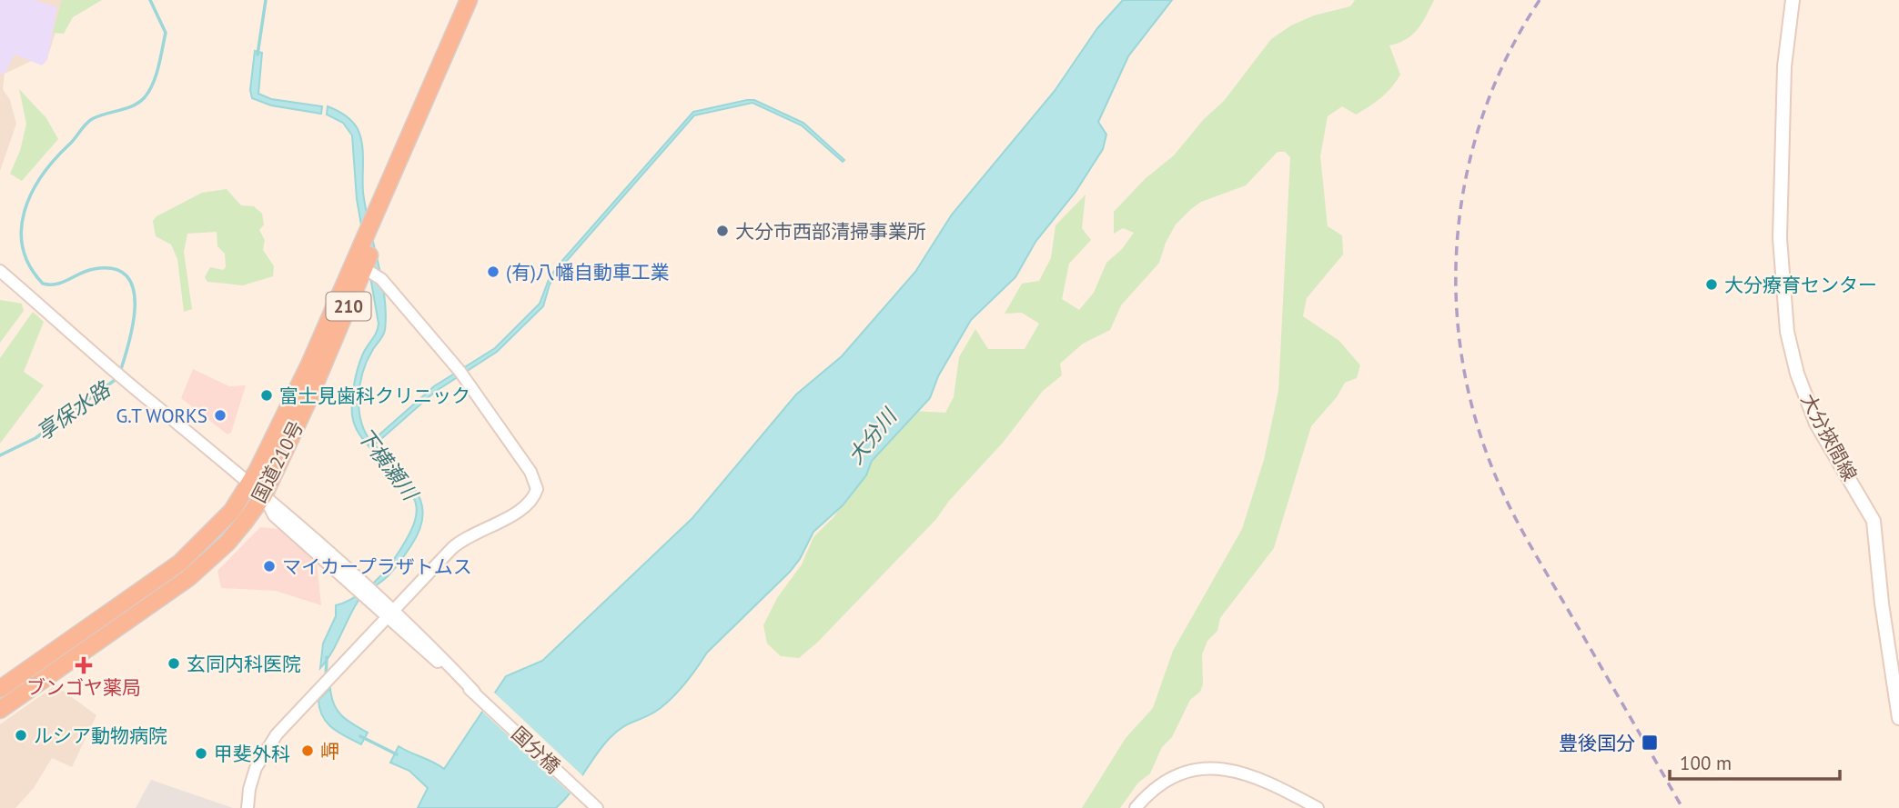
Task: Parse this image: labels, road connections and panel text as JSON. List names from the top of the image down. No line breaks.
{"streets":{"highway":["210","国道210号"],"main road":["大分挾間線"],"street":["国分橋"]},"water":["享保水路","大分川","下横瀬川"],"places":{"other":["大分市西部清掃事業所","(有)八幡自動車工業","大分療育センター","富士見歯科クリニック","G.T WORKS","マイカープラザトムス","玄同内科医院","ルシア動物病院","岬","甲斐外科"],"health":["ブンゴヤ薬局"],"transit":["豊後国分"]},"scale_bar":"100 m"}
